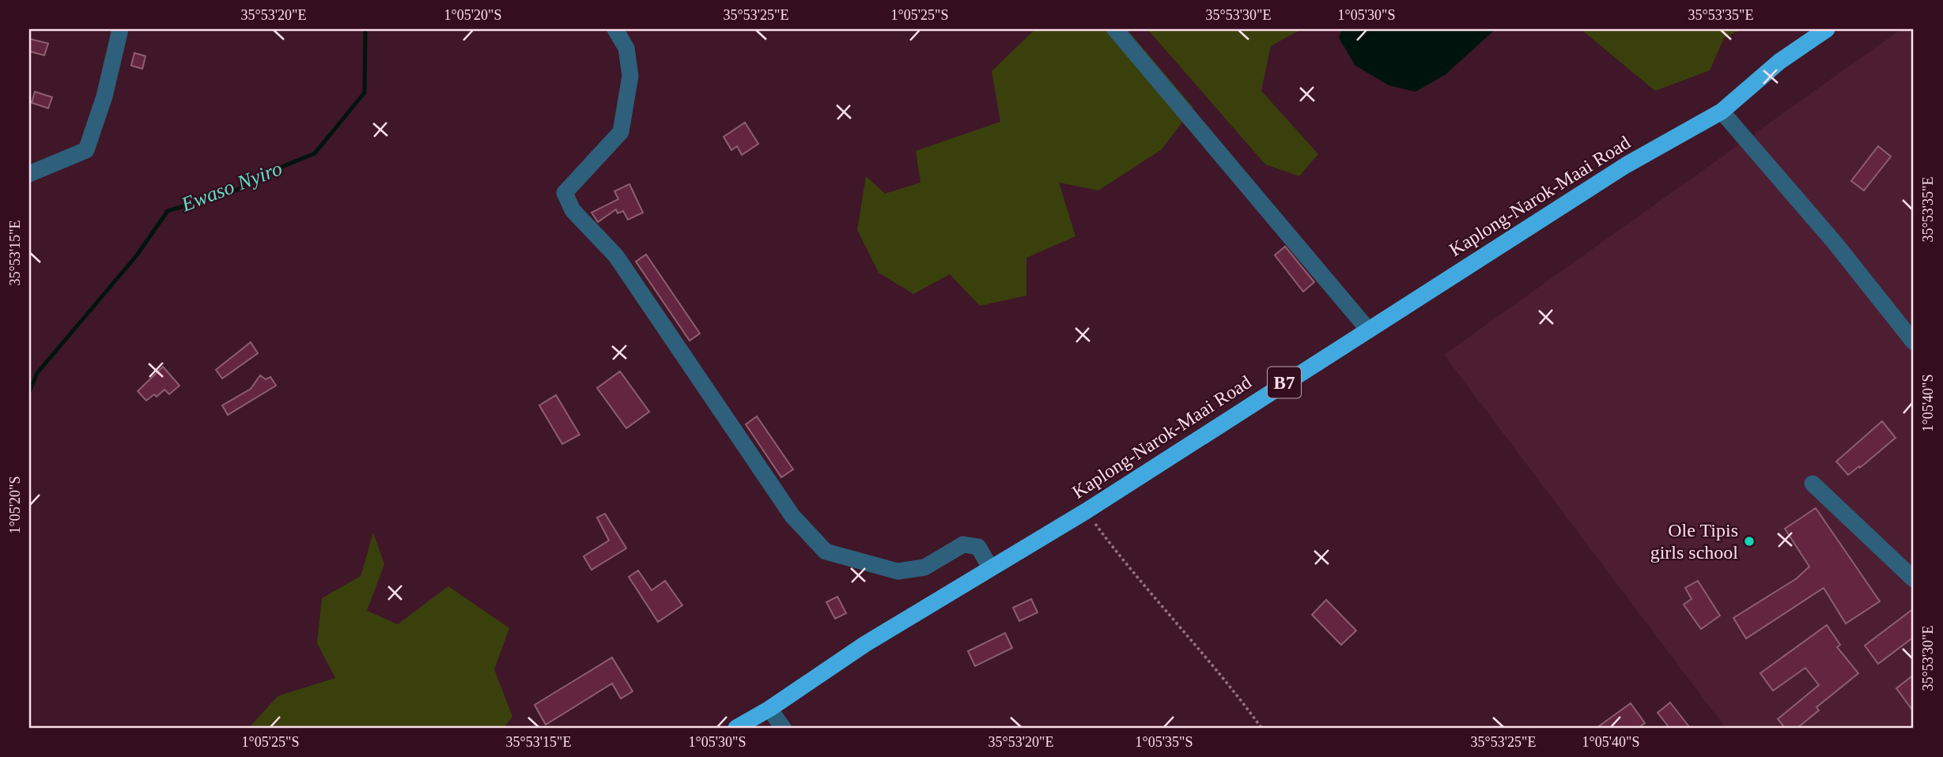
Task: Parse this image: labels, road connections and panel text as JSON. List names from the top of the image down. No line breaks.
{"streets":{"highway":["Kaplong-Narok-Maai Road","B7"]},"water":["Ewaso Nyiro"],"places":["Ole Tipis girls school"],"coordinates":["35°53'20\"E","1°05'20\"S","35°53'25\"E","1°05'25\"S","35°53'30\"E","1°05'30\"S","35°53'35\"E","35°53'15\"E","1°05'40\"S","1°05'35\"S"]}
